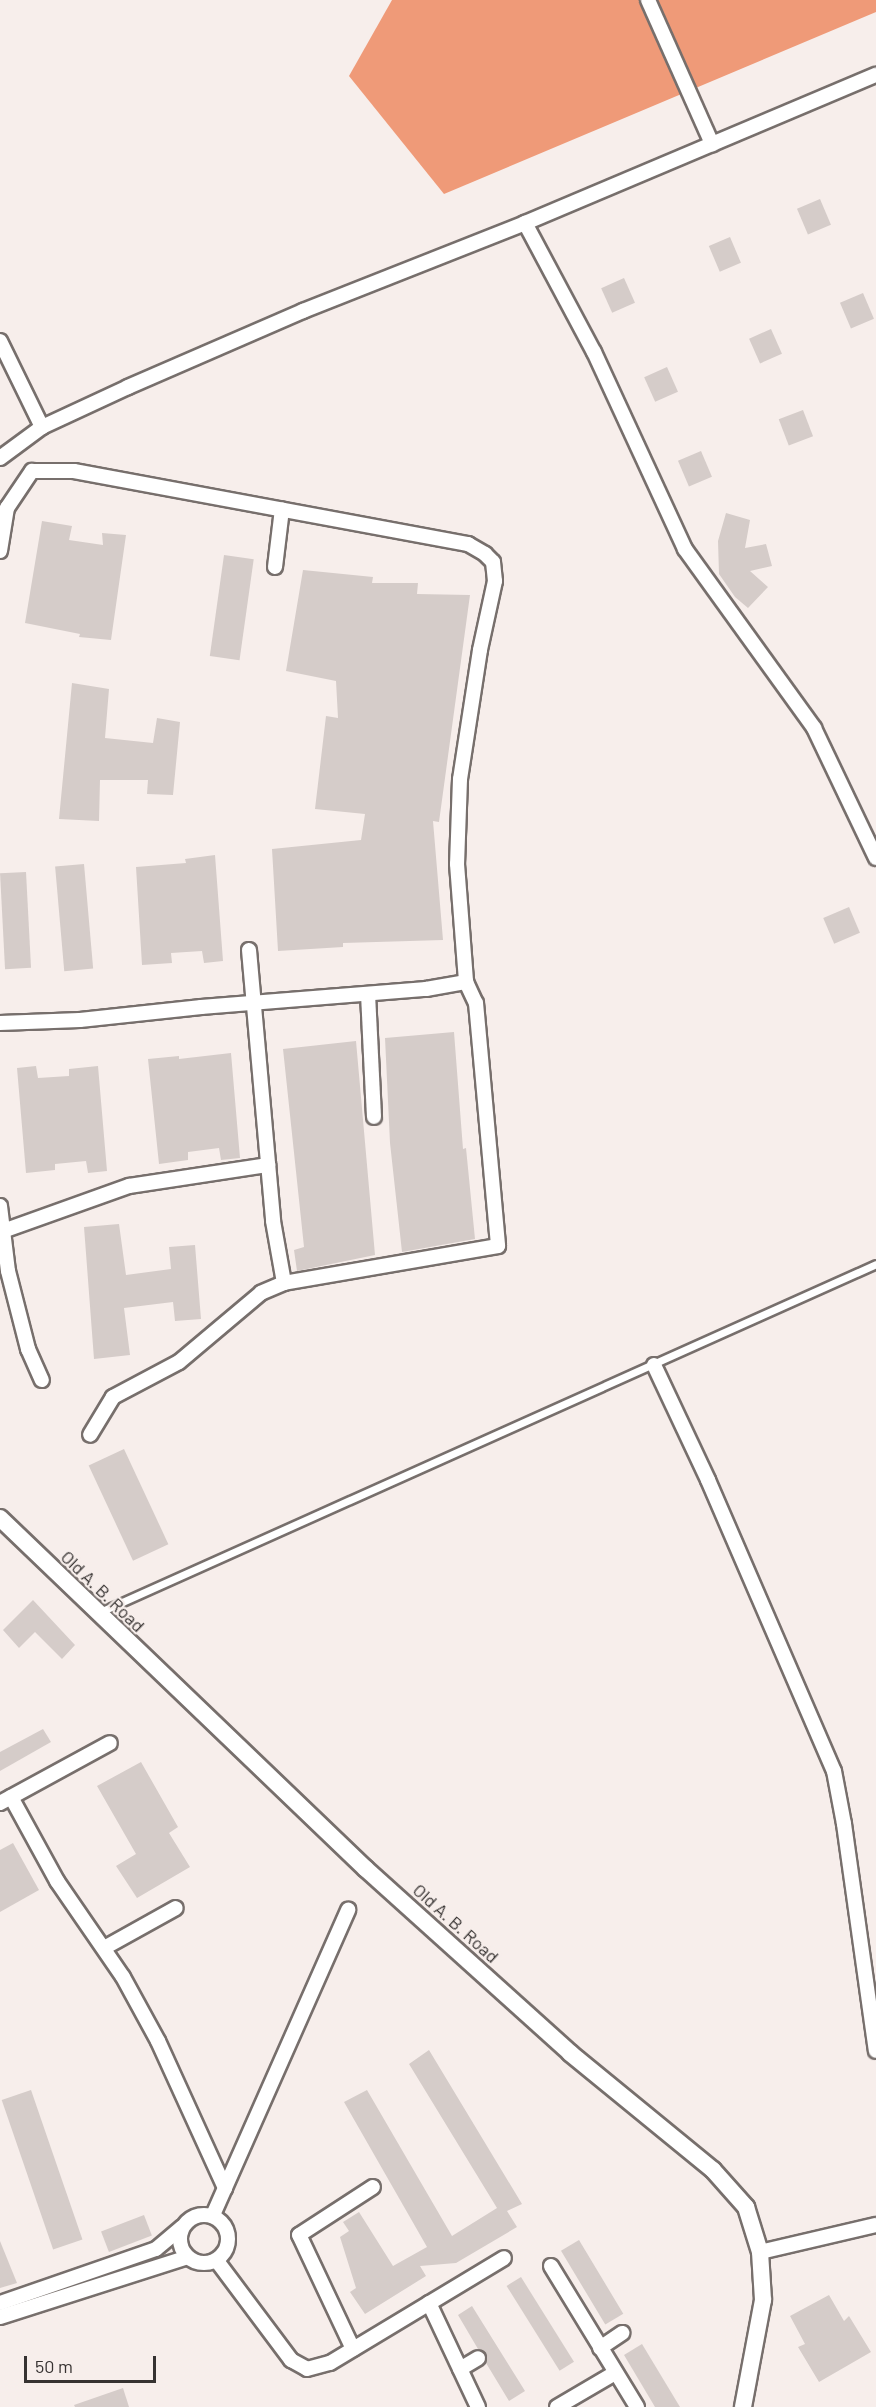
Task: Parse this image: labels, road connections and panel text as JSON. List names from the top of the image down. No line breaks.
{"streets":{"street":["Old A. B. Road"]},"scale_bar":"50 m"}
